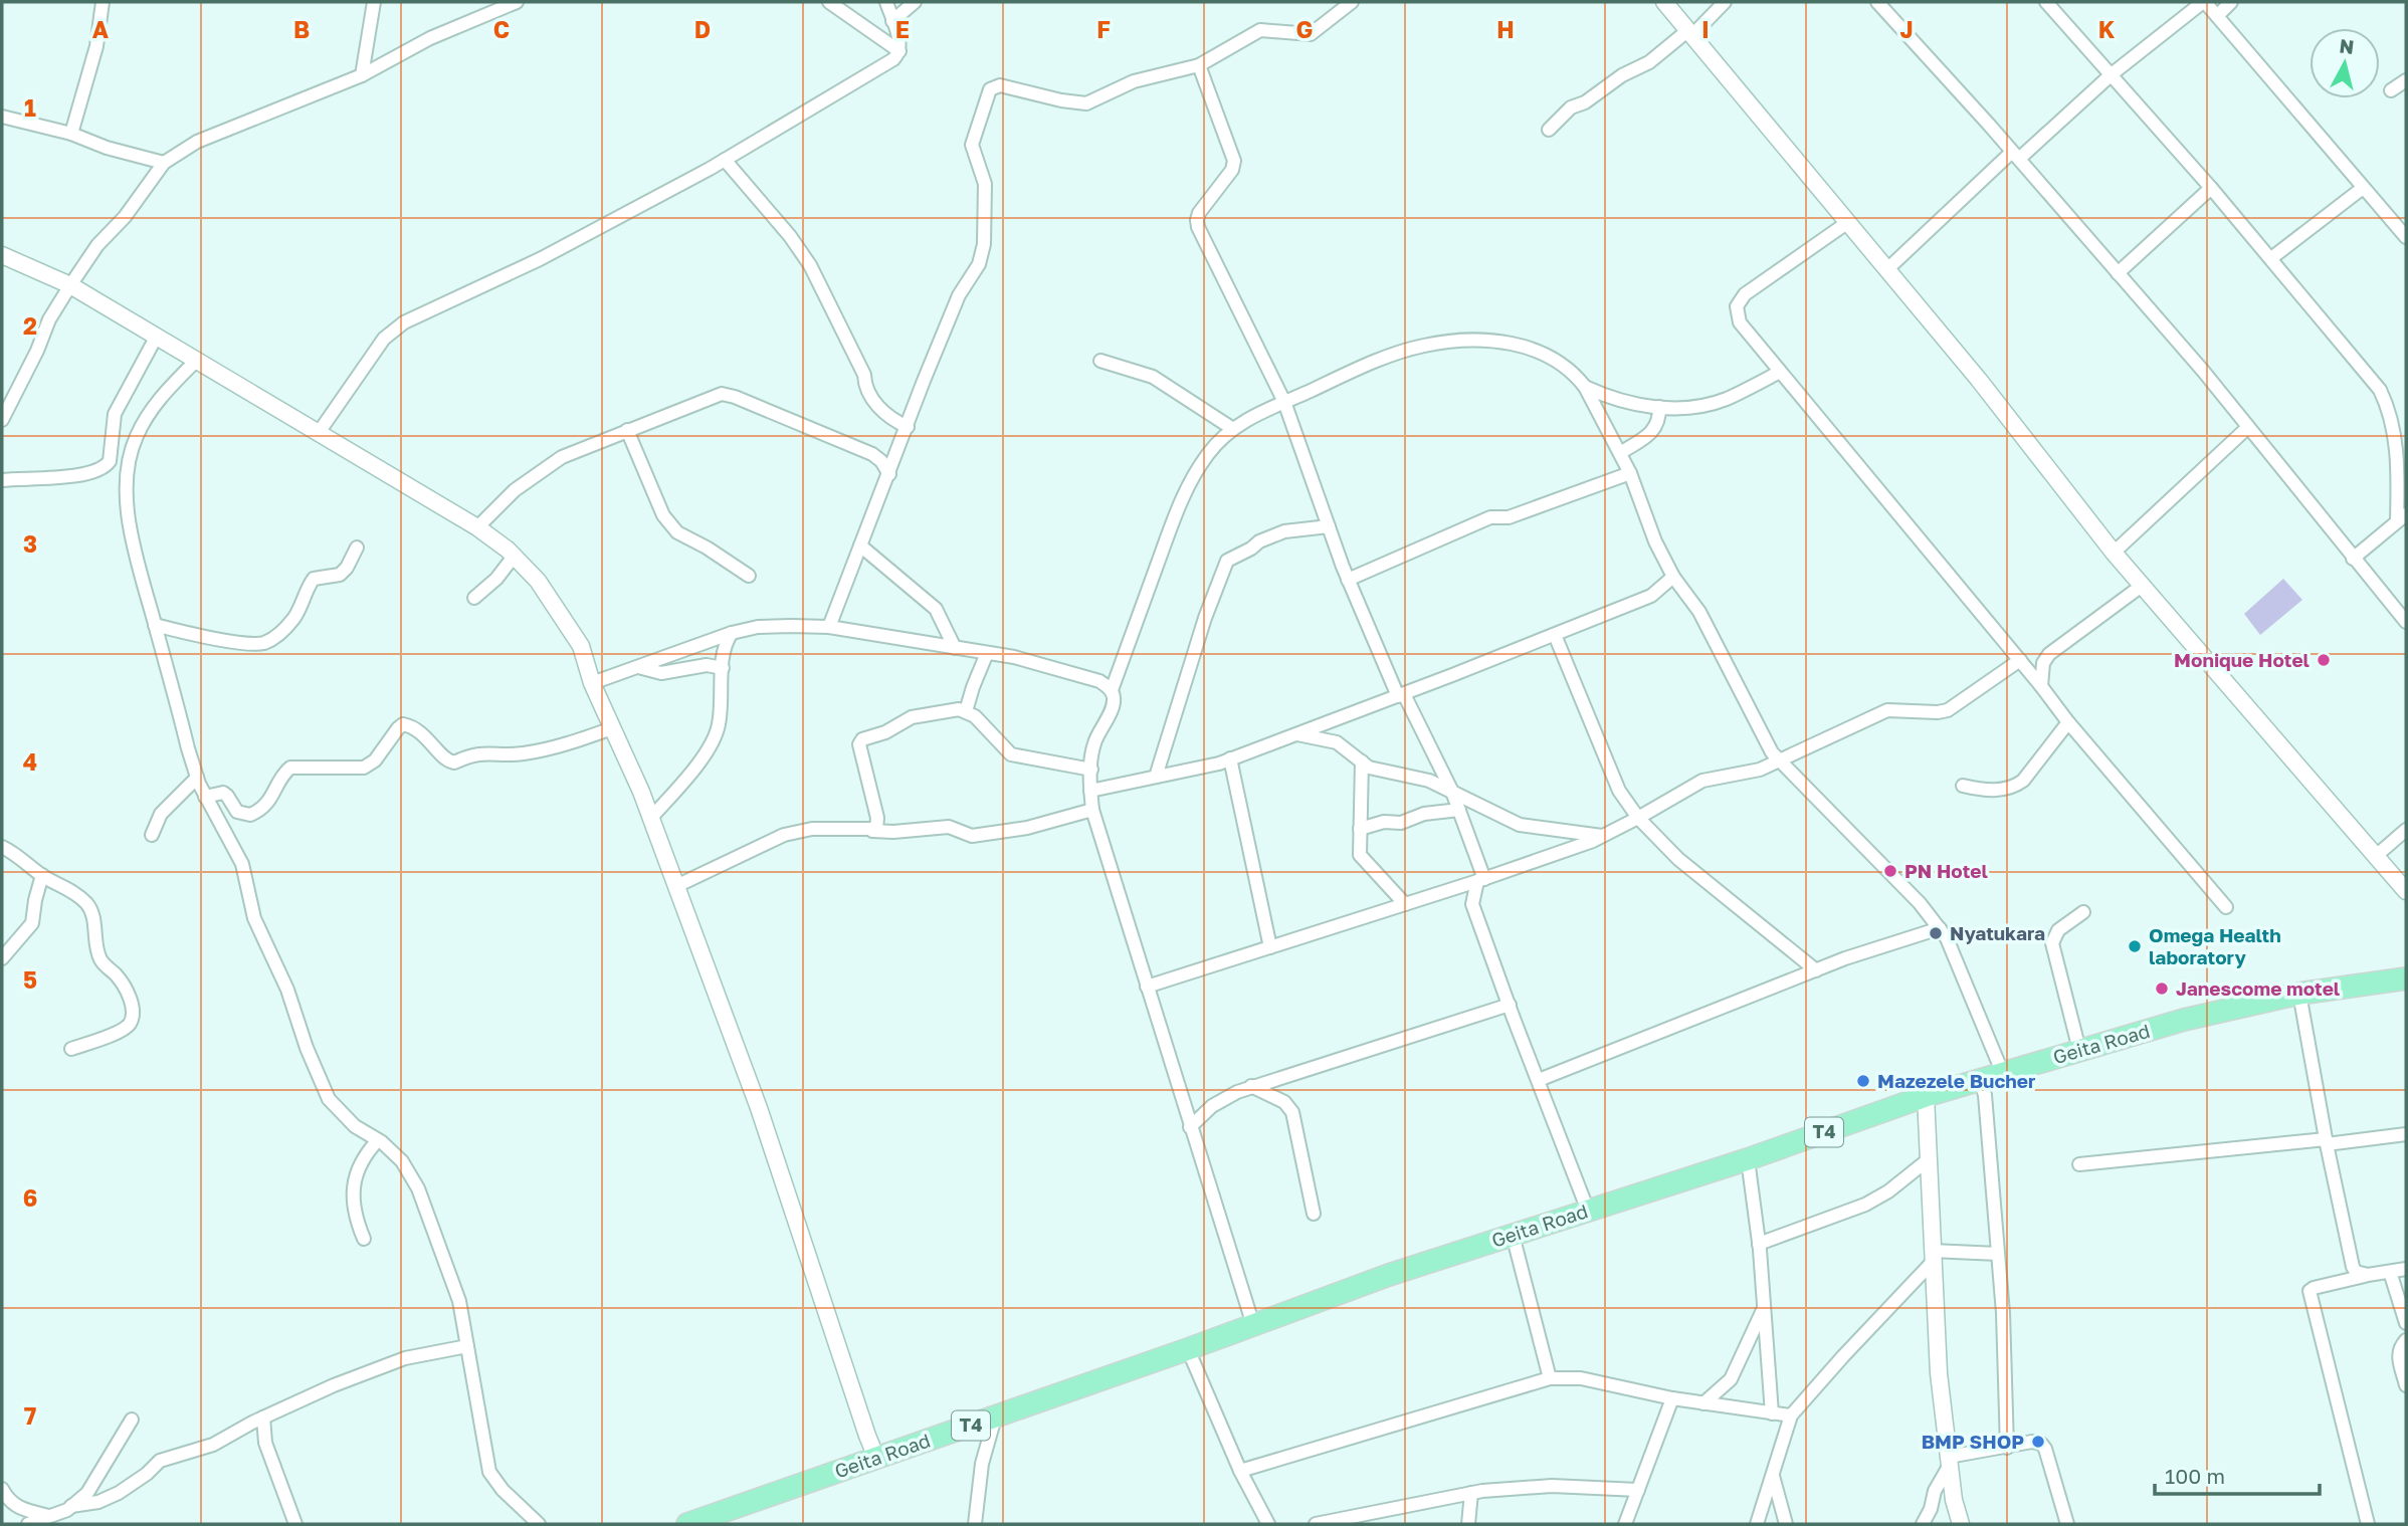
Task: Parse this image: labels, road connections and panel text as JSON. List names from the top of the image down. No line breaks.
{"streets":{"highway":["Geita Road","T4"]},"places":["Monique Hotel","PN Hotel","Nyatukara","Omega Health laboratory","Janescome motel","Mazezele Bucher","BMP SHOP"],"scale_bar":"100 m","north":"top","grid":{"columns":["A","B","C","D","E","F","G","H","I","J","K"],"rows":["1","2","3","4","5","6","7"]}}
